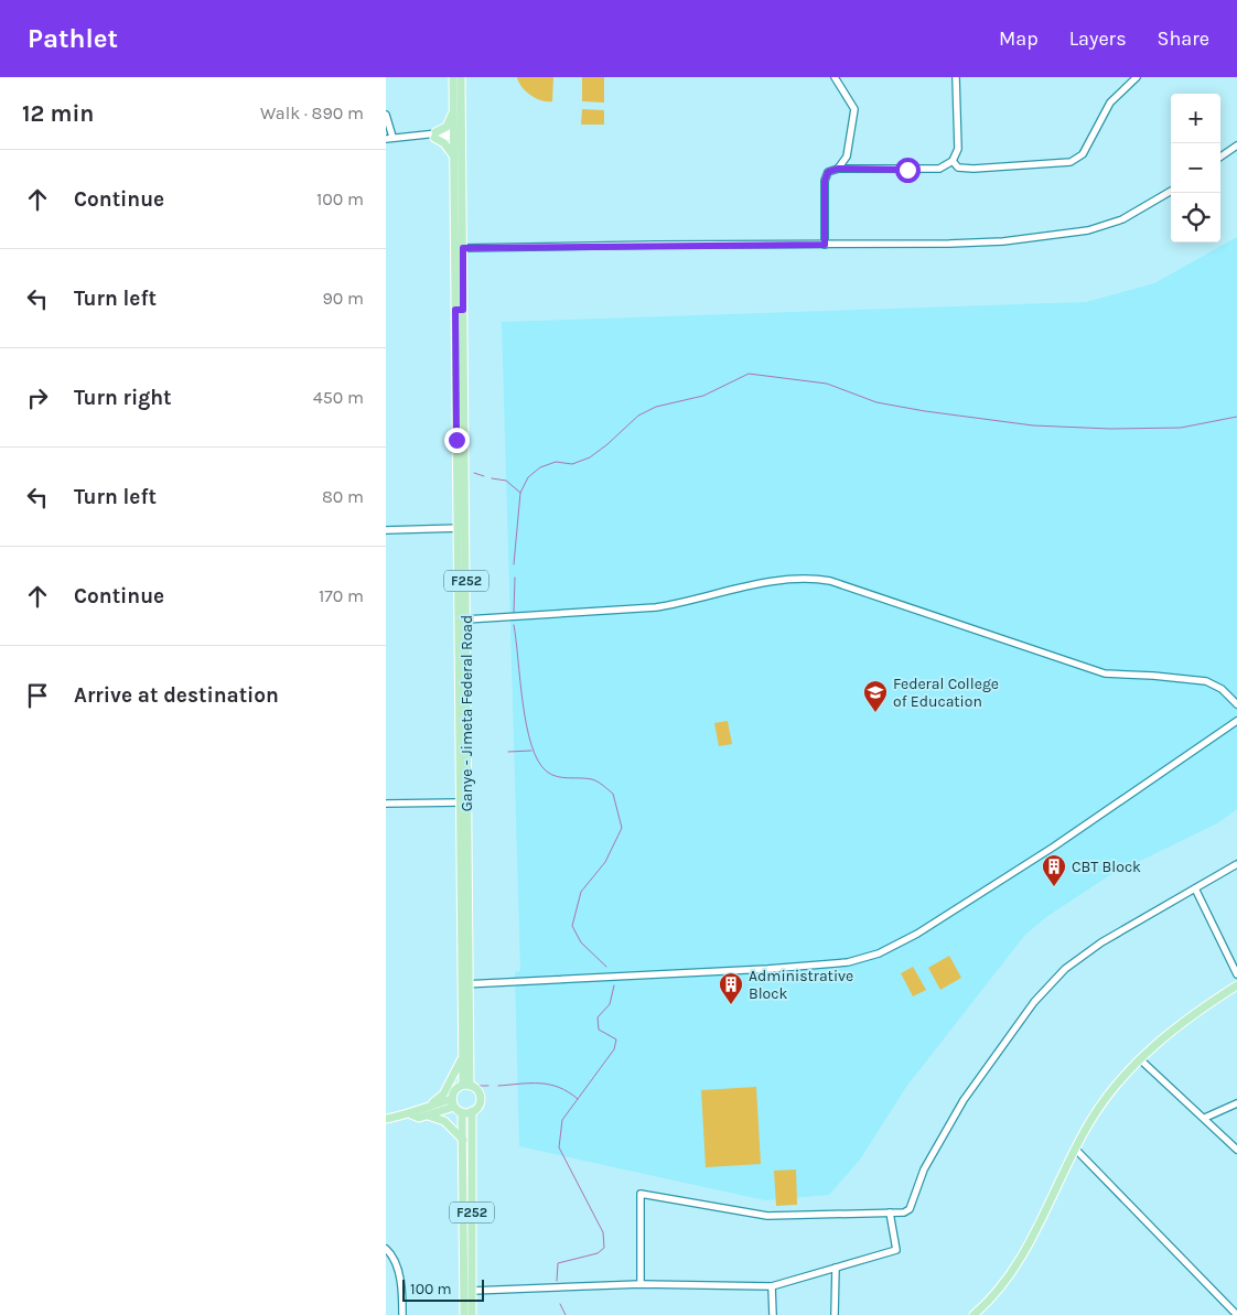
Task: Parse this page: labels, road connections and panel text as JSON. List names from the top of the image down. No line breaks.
{"streets":{"main road":["F252","Ganye - Jimeta Federal Road"]},"crossings":[["F252","Ganye - Jimeta Federal Road"]],"places":{"school or university":["Federal College of Education"],"building":["CBT Block","Administrative Block"]},"scale_bar":"100 m","page":{"header":"Pathlet","nav":["Map","Layers","Share"],"heading":["12 min","Walk · 890 m"],"map_buttons":["+","−"],"list":[["Continue","100 m"],["Turn left","90 m"],["Turn right","450 m"],["Turn left","80 m"],["Continue","170 m"],"Arrive at destination"],"scale":"100 m"}}
